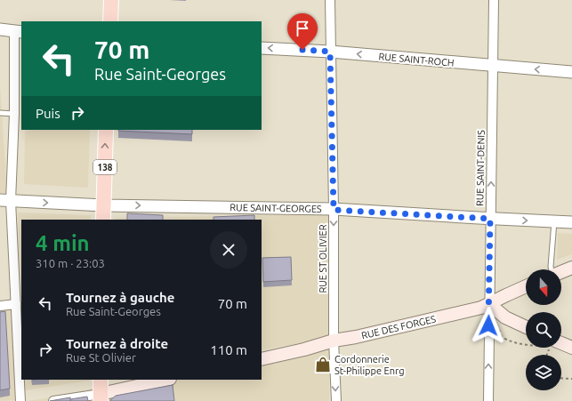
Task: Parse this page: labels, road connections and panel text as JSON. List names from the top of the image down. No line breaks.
{"streets":{"main road":["138","RUE DES FORGES"],"street":["RUE SAINT-ROCH","RUE SAINT-DENIS","RUE SAINT-GEORGES","RUE ST OLIVIER"]},"crossings":[["RUE SAINT-ROCH","RUE SAINT-DENIS"],["RUE SAINT-ROCH","RUE ST OLIVIER"],["138","RUE SAINT-GEORGES"],["RUE SAINT-DENIS","RUE SAINT-GEORGES"],["RUE SAINT-DENIS","RUE DES FORGES"],["RUE SAINT-GEORGES","RUE ST OLIVIER"],["RUE ST OLIVIER","RUE DES FORGES"]],"one_way":["RUE SAINT-ROCH","RUE SAINT-DENIS","RUE SAINT-GEORGES","RUE ST OLIVIER"],"places":{"shop":["Cordonnerie St-Philippe Enrg"]},"north":"bottom","page":{"turn":["70 m","Rue Saint-Georges"],"then":"Puis","heading":["4 min","310 m · 23:03"],"list":[{"name":"Tournez à gauche","note":"Rue Saint-Georges","value":"70 m"},{"name":"Tournez à droite","note":"Rue St Olivier","value":"110 m"}]}}
